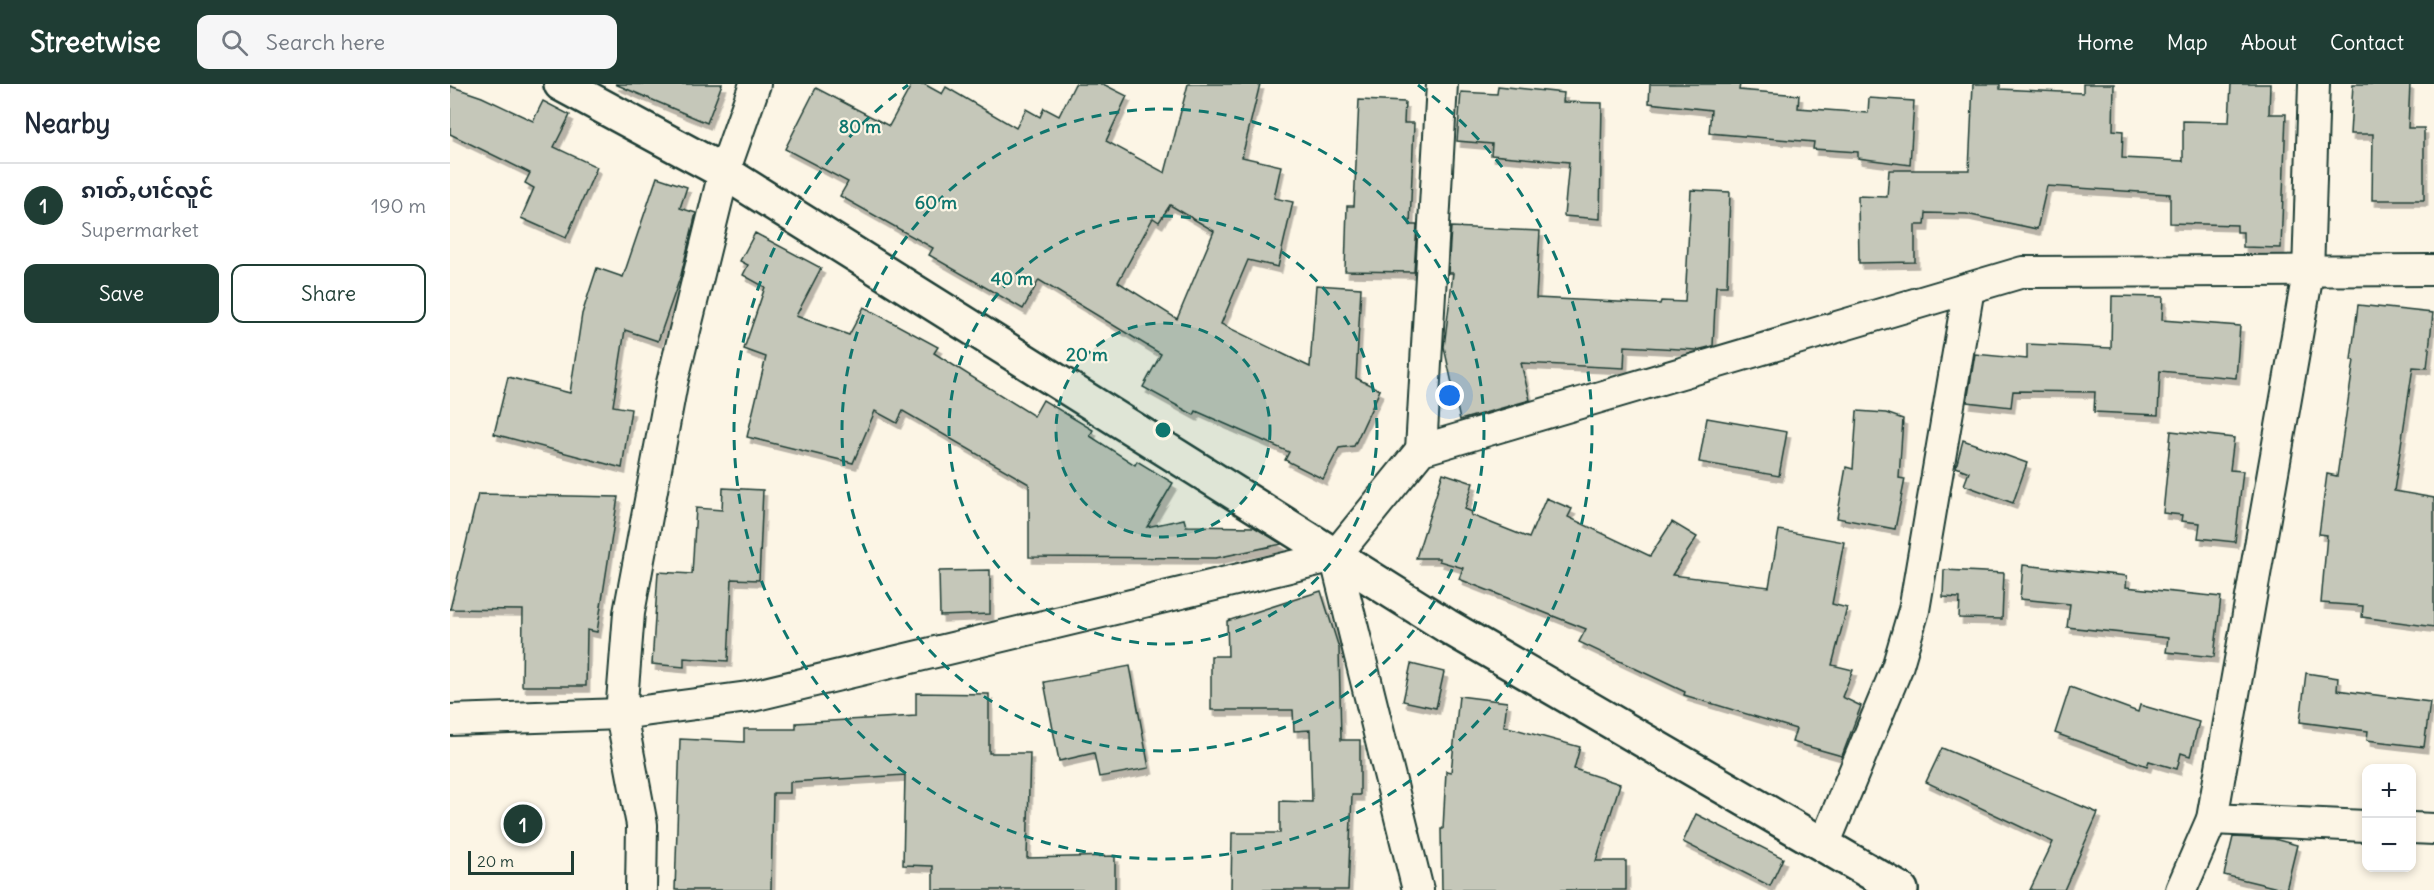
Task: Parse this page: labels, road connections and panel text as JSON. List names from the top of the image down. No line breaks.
{"scale_bar":"20 m","page":{"header":"Streetwise","search":"Search here","nav":["Home","Map","About","Contact"],"heading":"Nearby","list":[{"mark":"1","name":"ၵၢတ်ႇပၢင်လူင်","note":"Supermarket","value":"190 m"}],"buttons":["Save","Share"],"map_buttons":["+","−"],"pins":"1","scale":"20 m"},"rings":["80 m","60 m","40 m","20 m"]}
